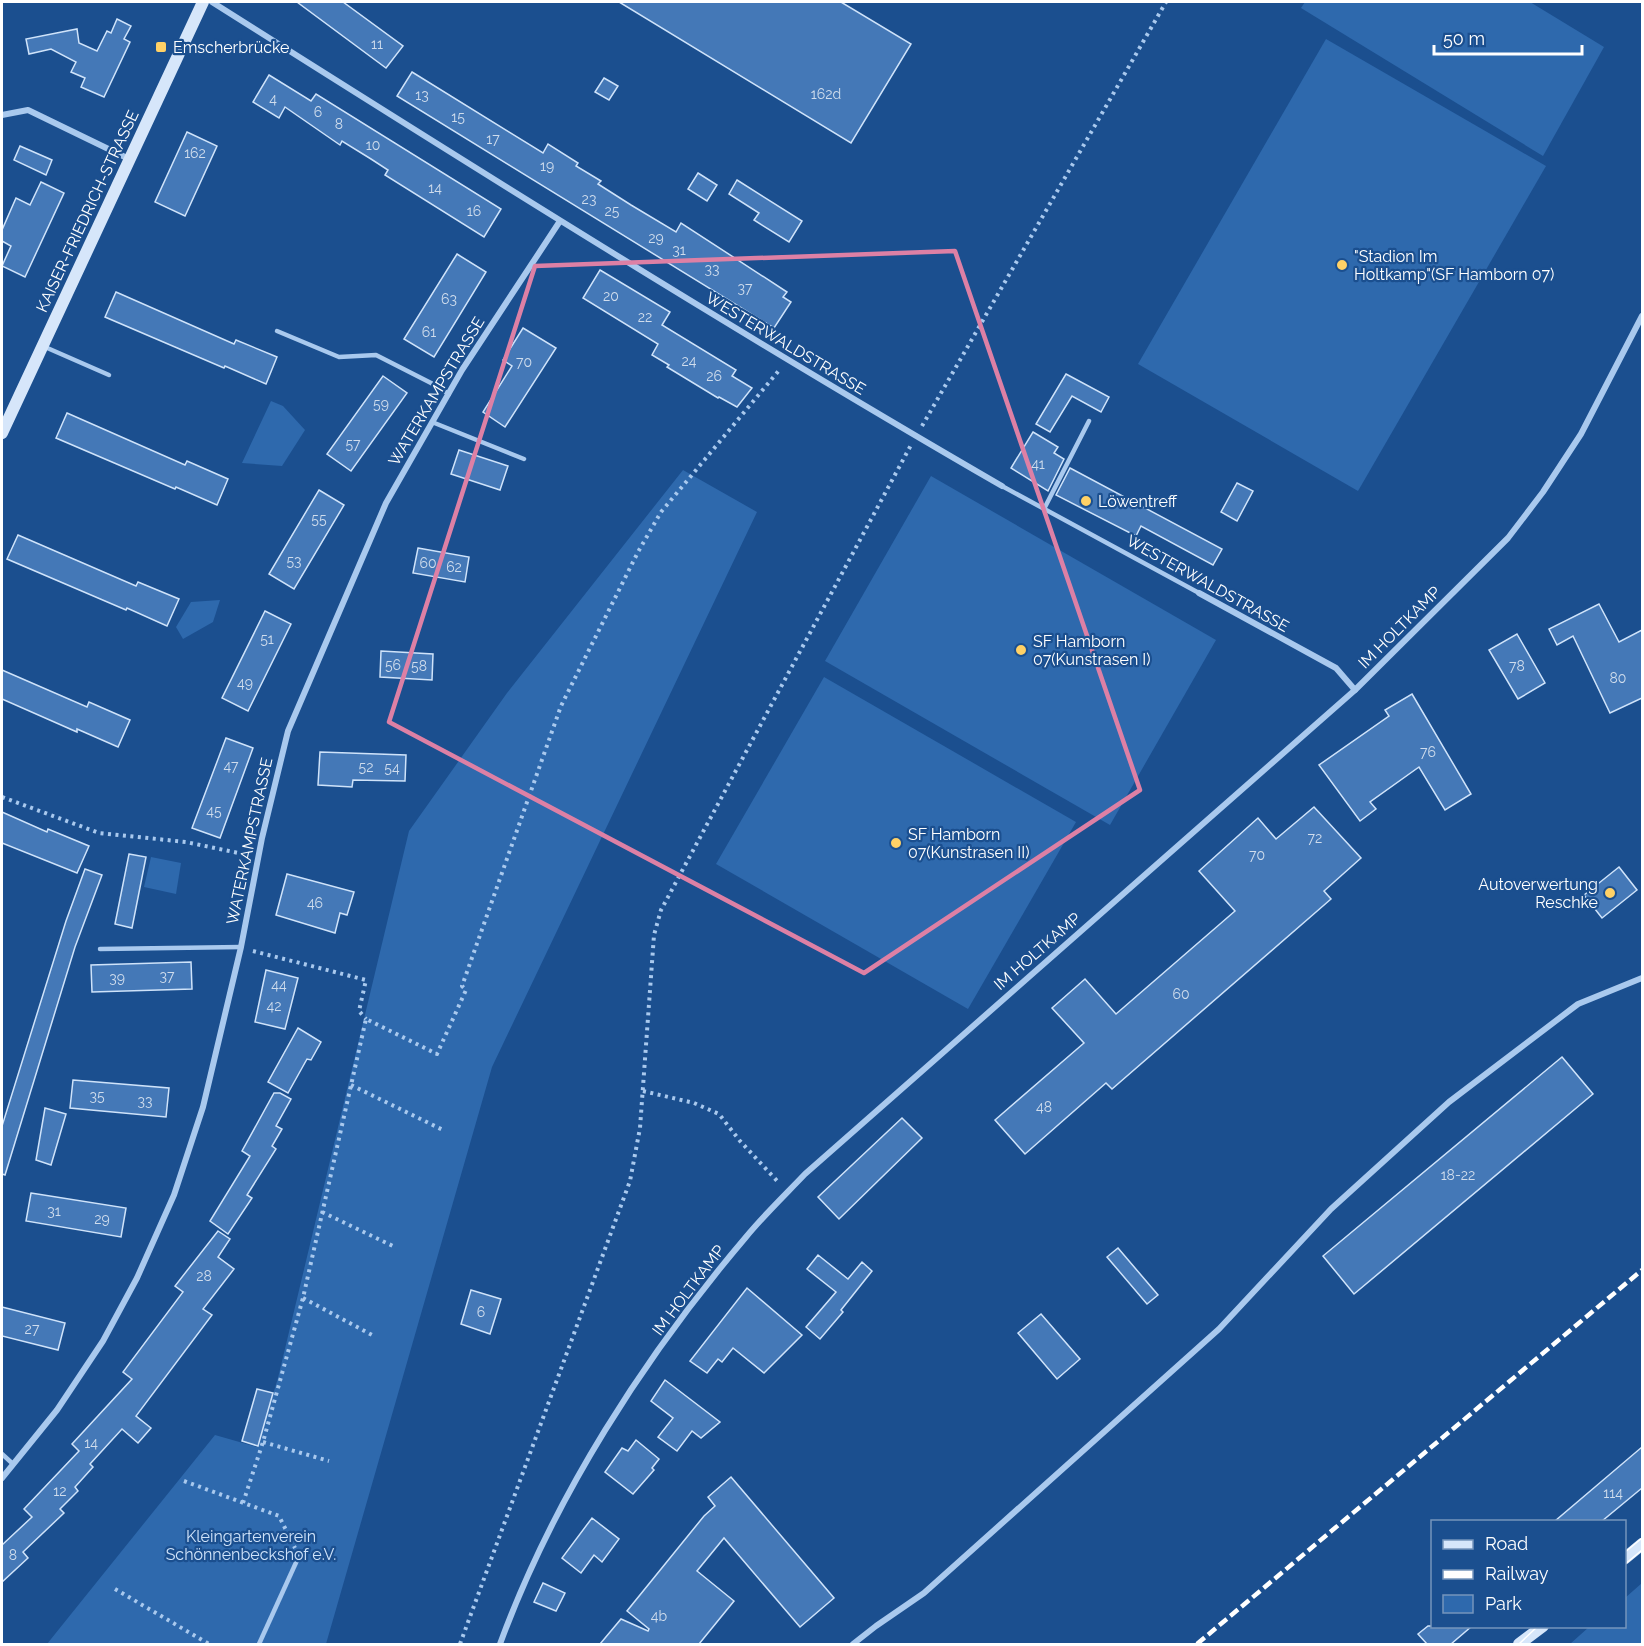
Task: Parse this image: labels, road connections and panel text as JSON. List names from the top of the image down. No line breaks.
{"streets":{"main road":["KAISER-FRIEDRICH-STRASSE"],"street":["WESTERWALDSTRASSE","WATERKAMPSTRASSE","IM HOLTKAMP"]},"crossings":[["WESTERWALDSTRASSE","WATERKAMPSTRASSE"],["WESTERWALDSTRASSE","IM HOLTKAMP"]],"parks":["Kleingartenverein Schönnenbeckshof e.V."],"places":{"transit":["Emscherbrücke"],"other":["\"Stadion Im Holtkamp\"(SF Hamborn 07)","Löwentreff","SF Hamborn 07(Kunstrasen I)","SF Hamborn 07(Kunstrasen II)","Autoverwertung Reschke"]},"house_numbers":["11","162d","13","4","6","15","8","17","10","162","19","14","23","16","25","29","31","33","37","20","63","22","61","24","70","26","59","57","41","55","53","60","62","51","56","58","78","80","49","76","47","52","54","45","72","70","46","37","39","44","60","42","35","33","48","18-22","31","29","28","6","27","14","12","114","8","4b"],"legend":["Road","Railway","Park"],"scale_bar":"50 m"}
